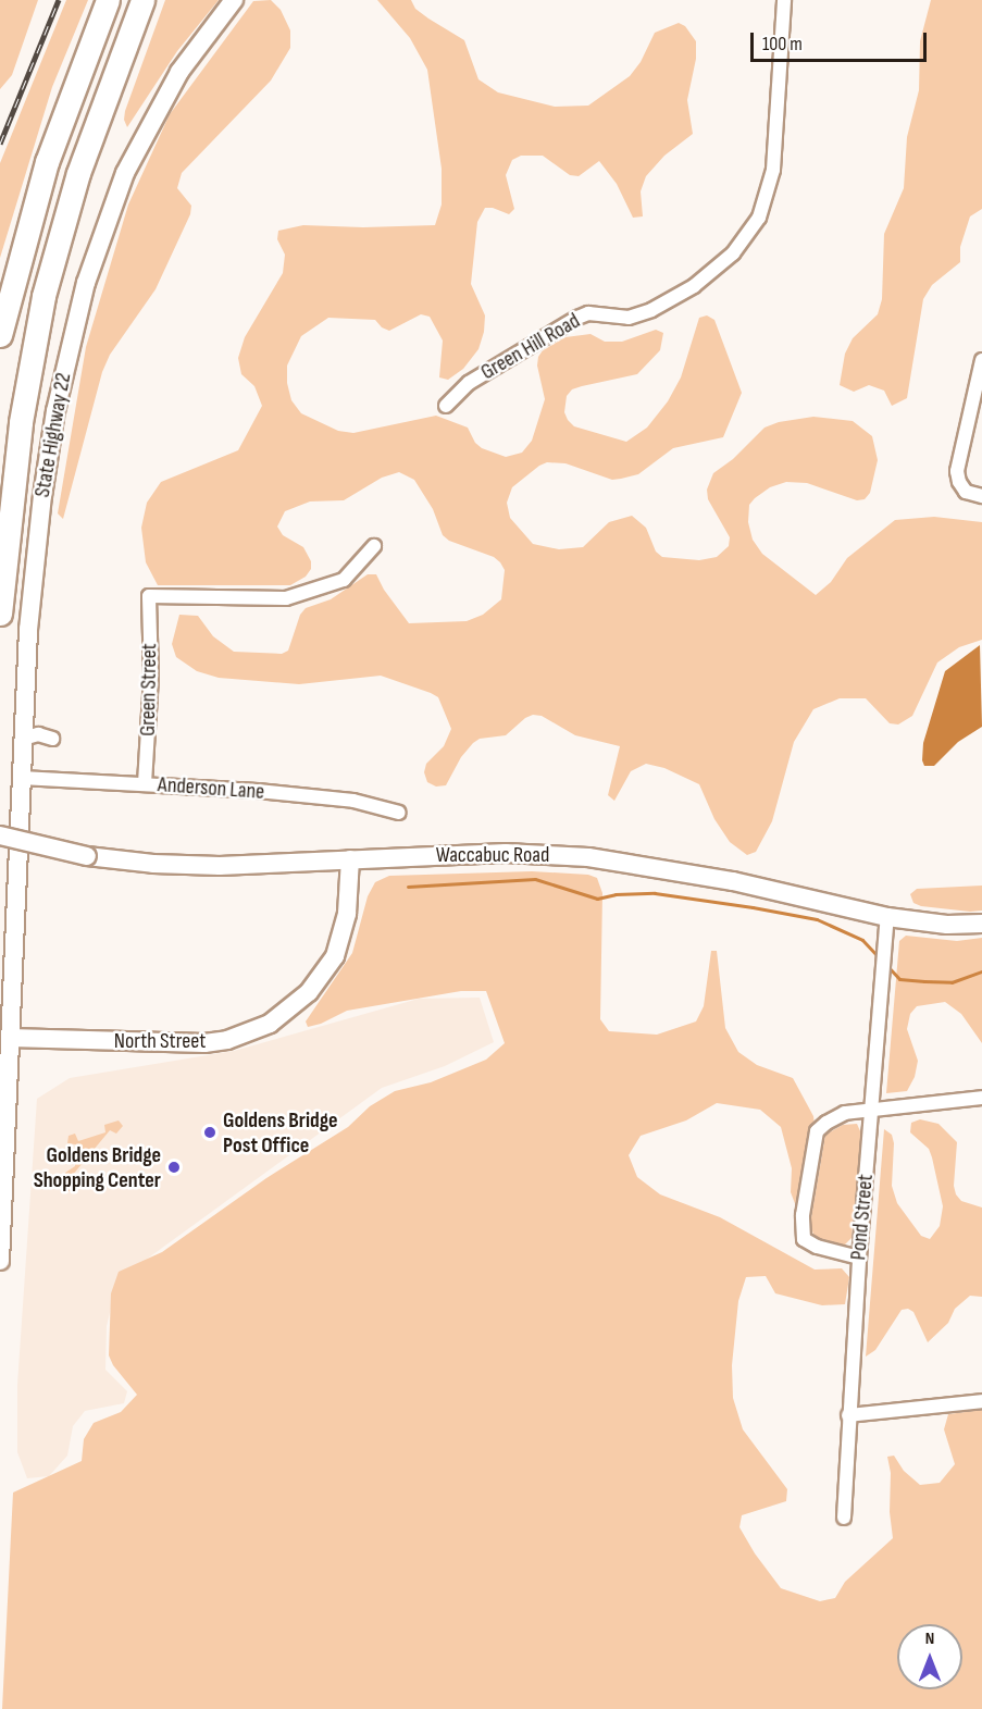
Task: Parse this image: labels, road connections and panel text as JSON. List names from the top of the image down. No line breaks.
{"streets":{"main road":["State Highway 22","Waccabuc Road","North Street"],"street":["Green Hill Road","Green Street","Anderson Lane","Pond Street"]},"crossings":[["State Highway 22","Anderson Lane"],["State Highway 22","North Street"],["Green Street","Anderson Lane"],["Waccabuc Road","North Street"],["Waccabuc Road","Pond Street"]],"places":["Goldens Bridge Post Office","Goldens Bridge Shopping Center"],"scale_bar":"100 m","north":"top"}
